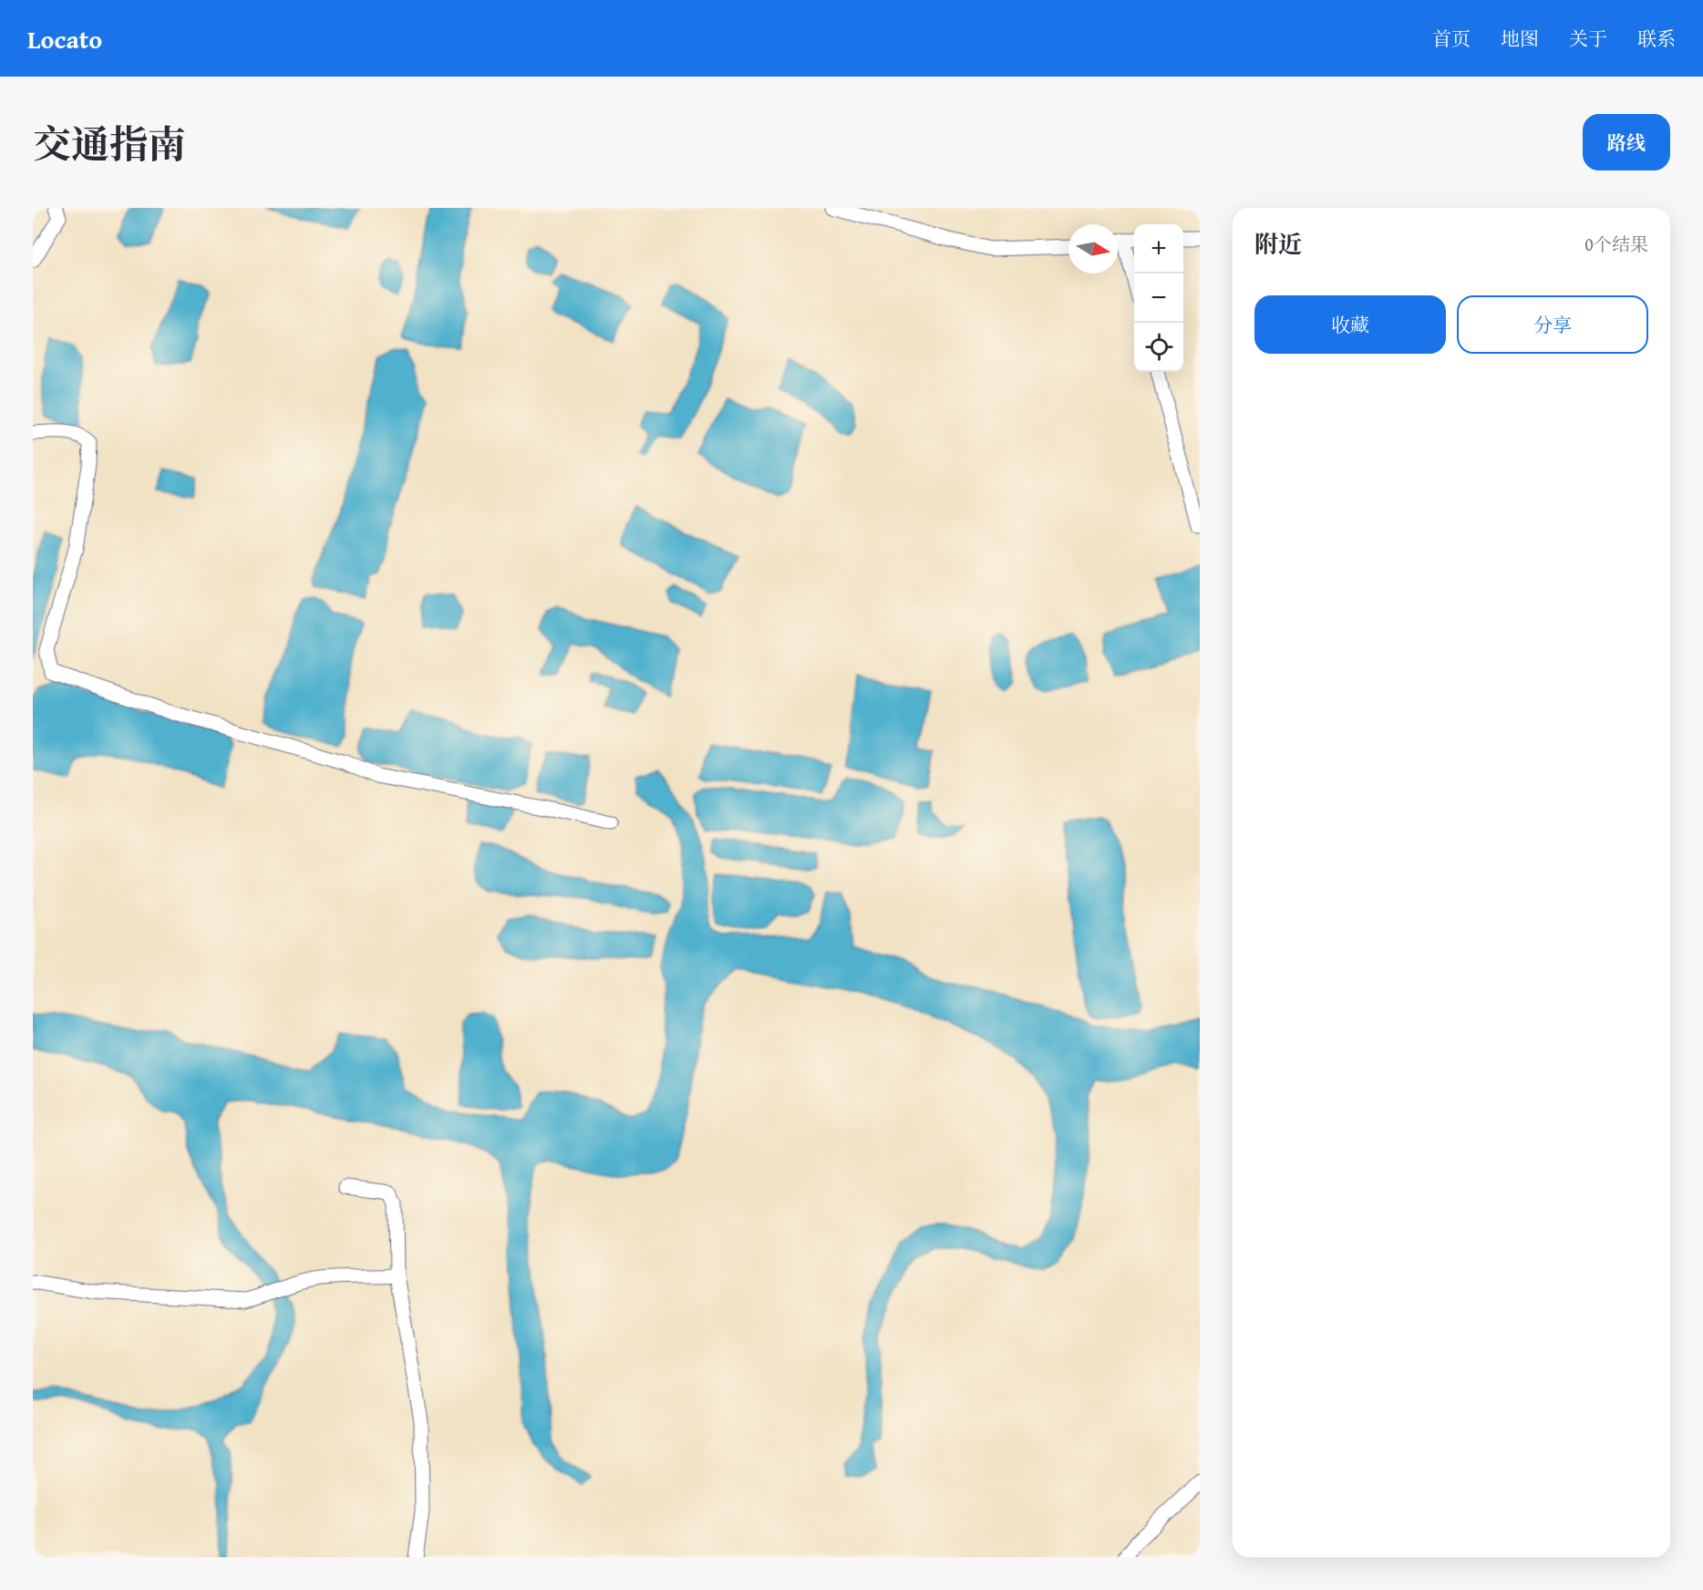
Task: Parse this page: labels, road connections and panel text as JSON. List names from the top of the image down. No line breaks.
{"north":"right","page":{"header":"Locato","nav":["首页","地图","关于","联系"],"title":"交通指南","buttons":["路线",["收藏","分享"]],"heading":["附近","0个结果"],"map_buttons":["+","−"]}}
